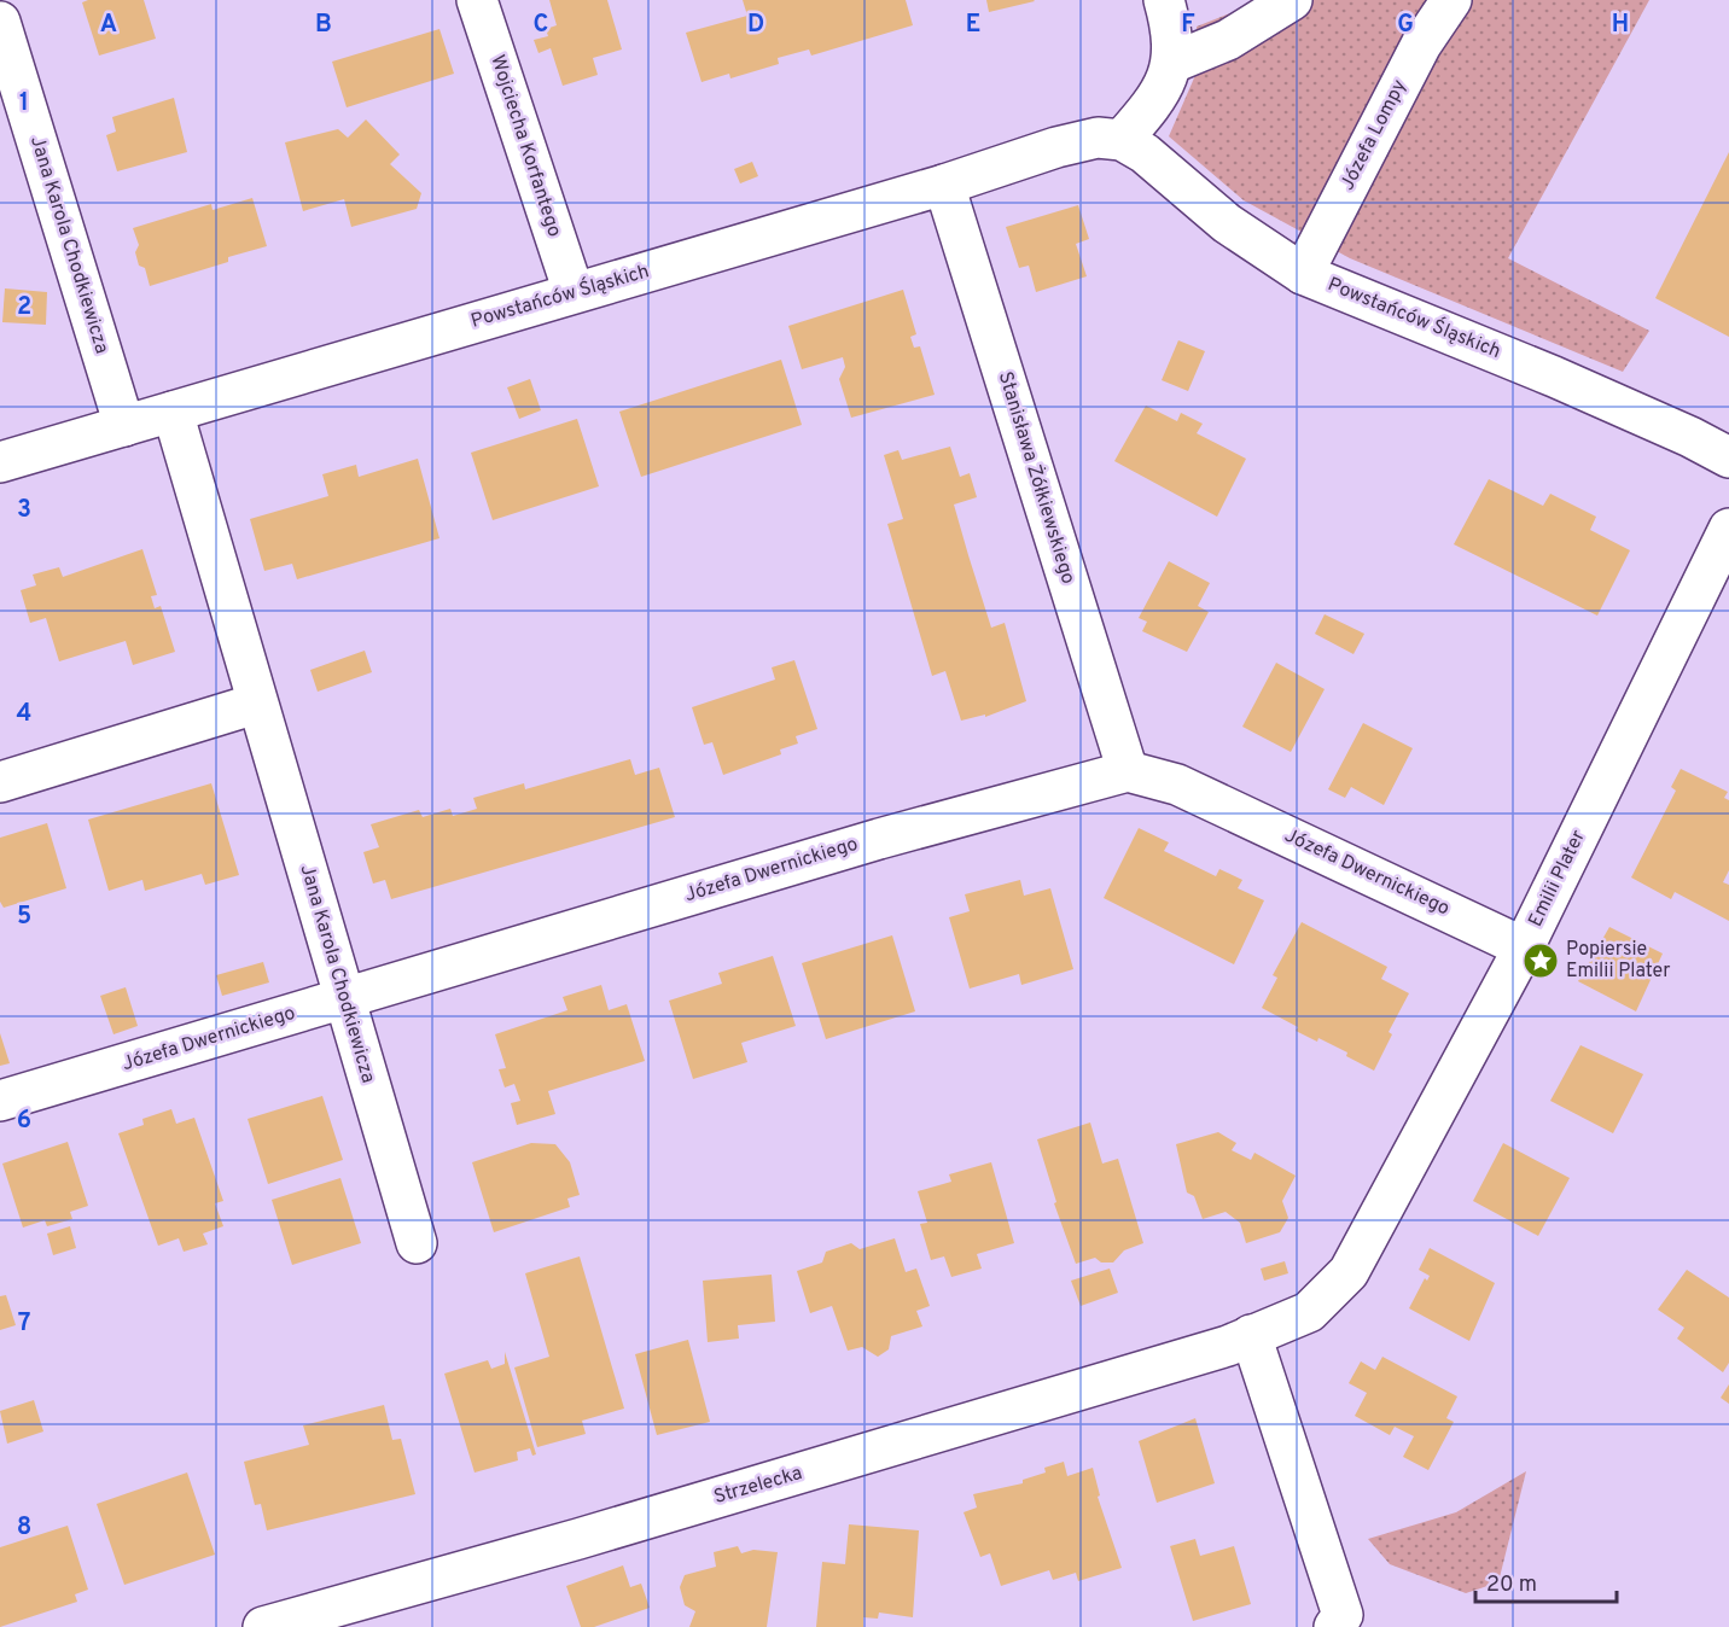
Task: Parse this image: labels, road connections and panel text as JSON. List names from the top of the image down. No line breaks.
{"streets":{"street":["Józefa Lompy","Wojciecha Korfantego","Jana Karola Chodkiewicza","Powstańców Śląskich","Stanisława Żółkiewskiego","Józefa Dwernickiego","Emilii Plater","Strzelecka"]},"crossings":[["Józefa Lompy","Powstańców Śląskich"],["Wojciecha Korfantego","Powstańców Śląskich"],["Jana Karola Chodkiewicza","Powstańców Śląskich"],["Jana Karola Chodkiewicza","Józefa Dwernickiego"],["Powstańców Śląskich","Stanisława Żółkiewskiego"],["Stanisława Żółkiewskiego","Józefa Dwernickiego"],["Józefa Dwernickiego","Emilii Plater"],["Emilii Plater","Strzelecka"]],"places":{"place":["Popiersie Emilii Plater"]},"scale_bar":"20 m","grid":{"columns":["A","B","C","D","E","F","G","H"],"rows":["1","2","3","4","5","6","7","8"]}}
